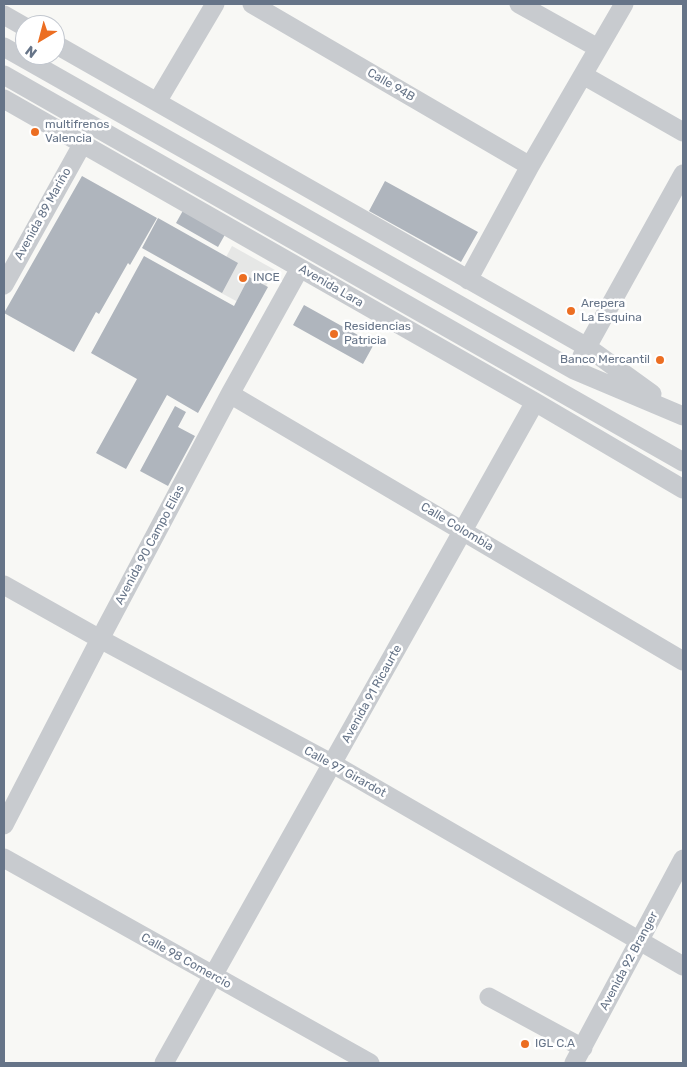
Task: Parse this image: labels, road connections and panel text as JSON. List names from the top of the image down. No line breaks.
{"streets":{"street":["Calle 94B","Avenida 89 Mariño","Avenida Lara","Calle Colombia","Avenida 90 Campo Elias","Avenida 91 Ricaurte","Calle 97 Girardot","Calle 98 Comercio","Avenida 92 Branger"]},"crossings":[["Avenida 89 Mariño","Avenida Lara"],["Avenida Lara","Avenida 90 Campo Elias"],["Avenida Lara","Avenida 91 Ricaurte"],["Calle Colombia","Avenida 90 Campo Elias"],["Calle Colombia","Avenida 91 Ricaurte"],["Avenida 90 Campo Elias","Calle 97 Girardot"],["Avenida 91 Ricaurte","Calle 97 Girardot"],["Avenida 91 Ricaurte","Calle 98 Comercio"],["Calle 97 Girardot","Avenida 92 Branger"]],"places":["multifrenos Valencia","INCE","Arepera La Esquina","Residencias Patricia","Banco Mercantil","IGL C.A"],"north":"bottom left"}
